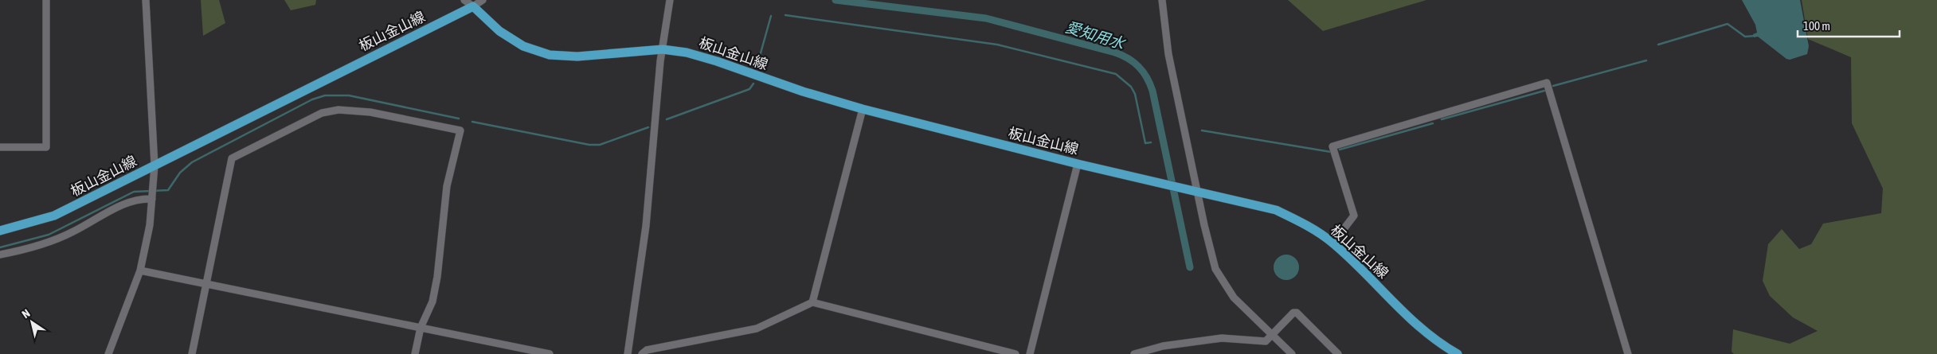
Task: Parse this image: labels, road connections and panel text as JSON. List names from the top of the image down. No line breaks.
{"streets":{"main road":["板山金山線"]},"water":["愛知用水"],"scale_bar":"100 m","north":"top left"}
